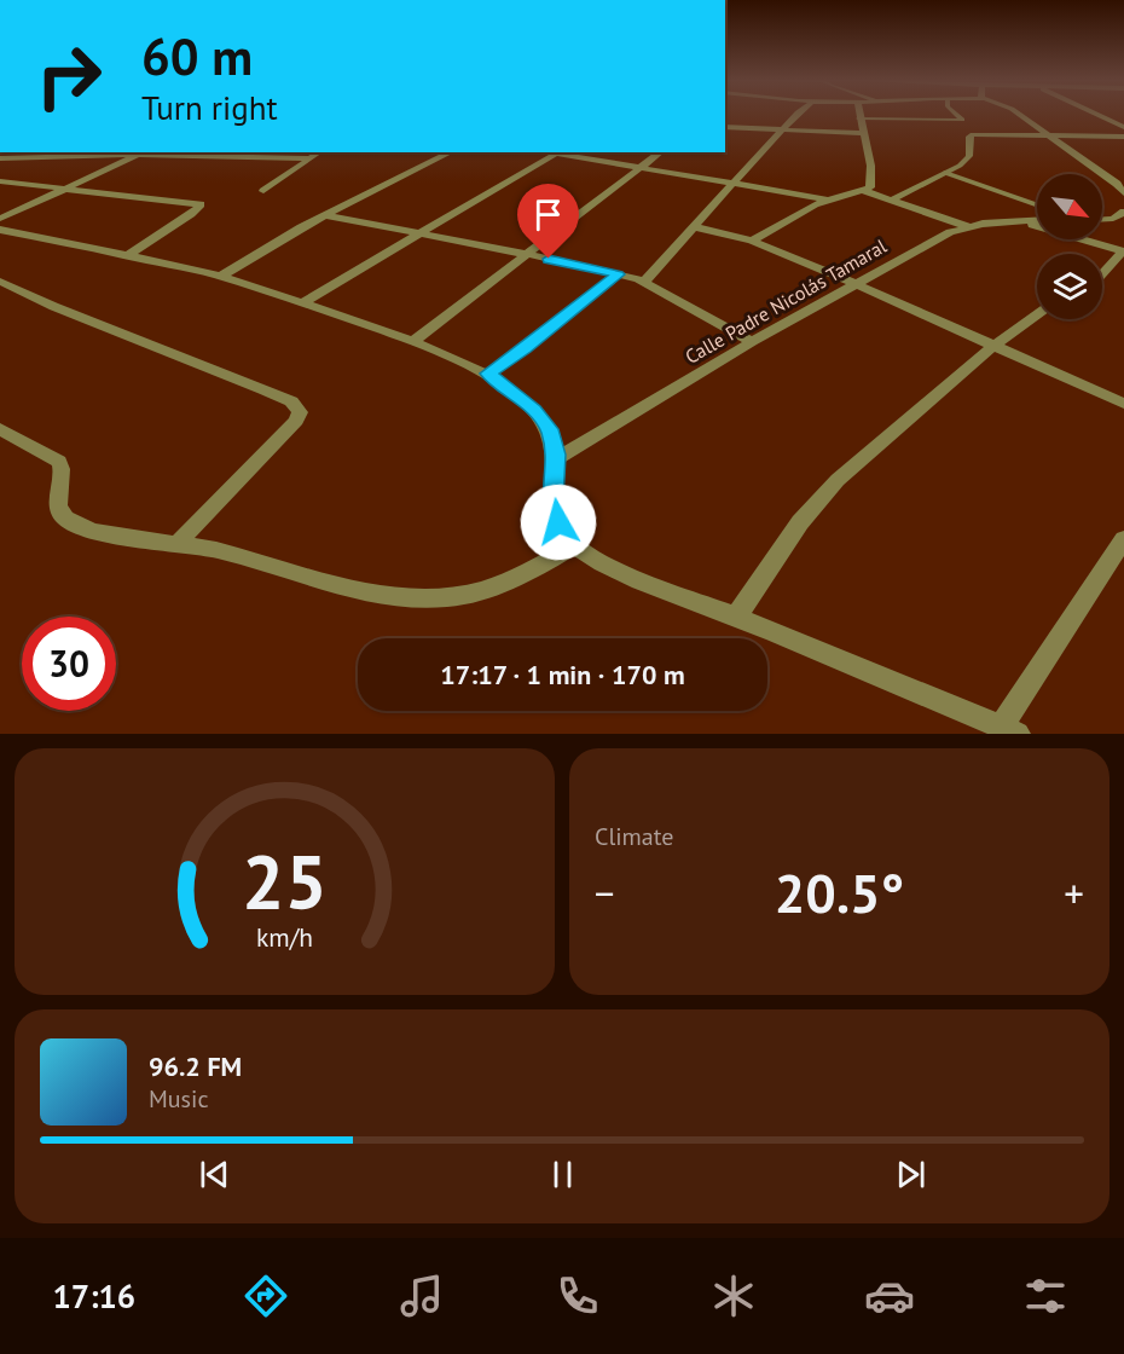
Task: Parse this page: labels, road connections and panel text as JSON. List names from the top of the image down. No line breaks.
{"streets":{"street":["Calle Padre Nicolás Tamaral"]},"north":"bottom right","page":{"turn":["60 m","Turn right"],"limit":"30","trip":"17:17 · 1 min · 170 m","tile":"Climate","heat":["−","20.5°","+"],"song":["96.2 FM","Music"],"tabs":"17:16","gauge":["25","km/h"]}}
